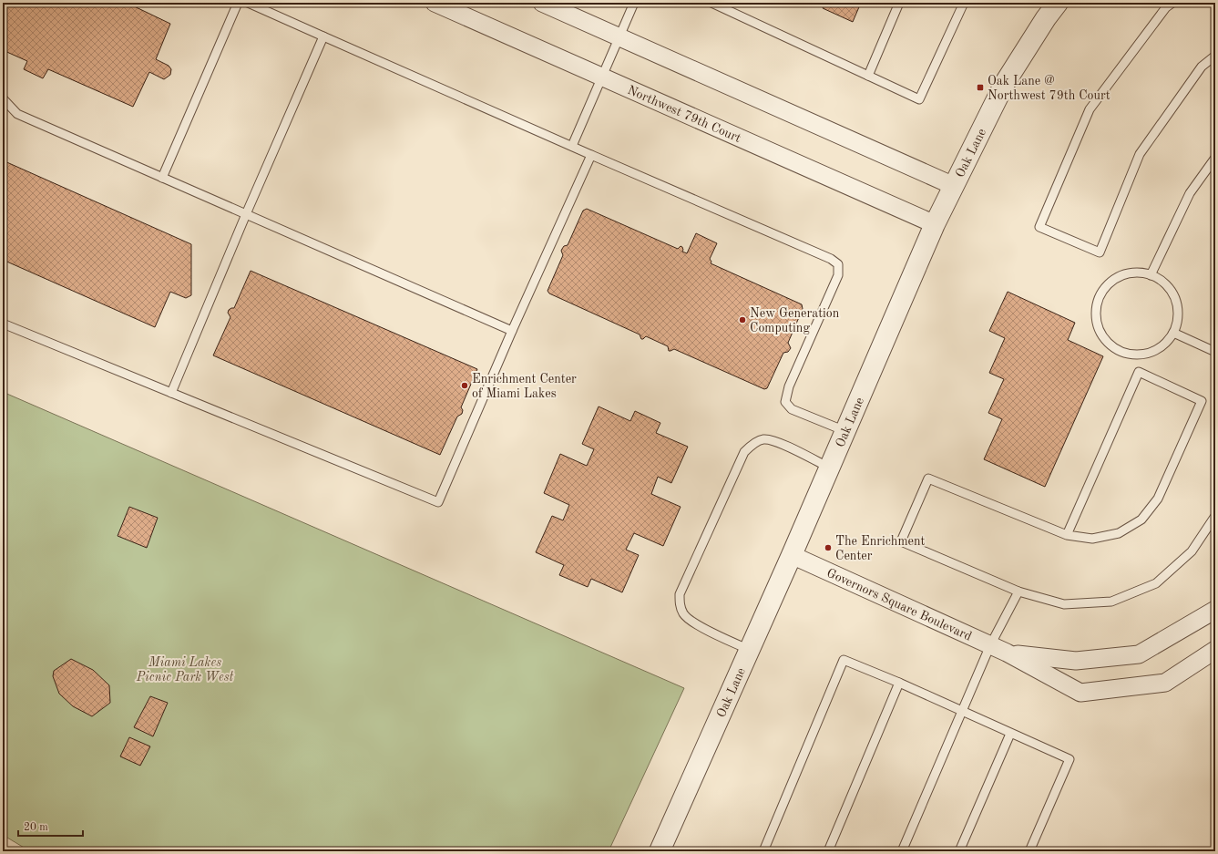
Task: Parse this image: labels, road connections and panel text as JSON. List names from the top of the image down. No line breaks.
{"streets":{"street":["Northwest 79th Court","Oak Lane","Governors Square Boulevard"]},"crossings":[["Northwest 79th Court","Oak Lane"],["Oak Lane","Governors Square Boulevard"]],"parks":["Miami Lakes Picnic Park West"],"places":{"transit":["Oak Lane @ Northwest 79th Court"],"other":["New Generation Computing","Enrichment Center of Miami Lakes","The Enrichment Center"]},"scale_bar":"20 m"}
